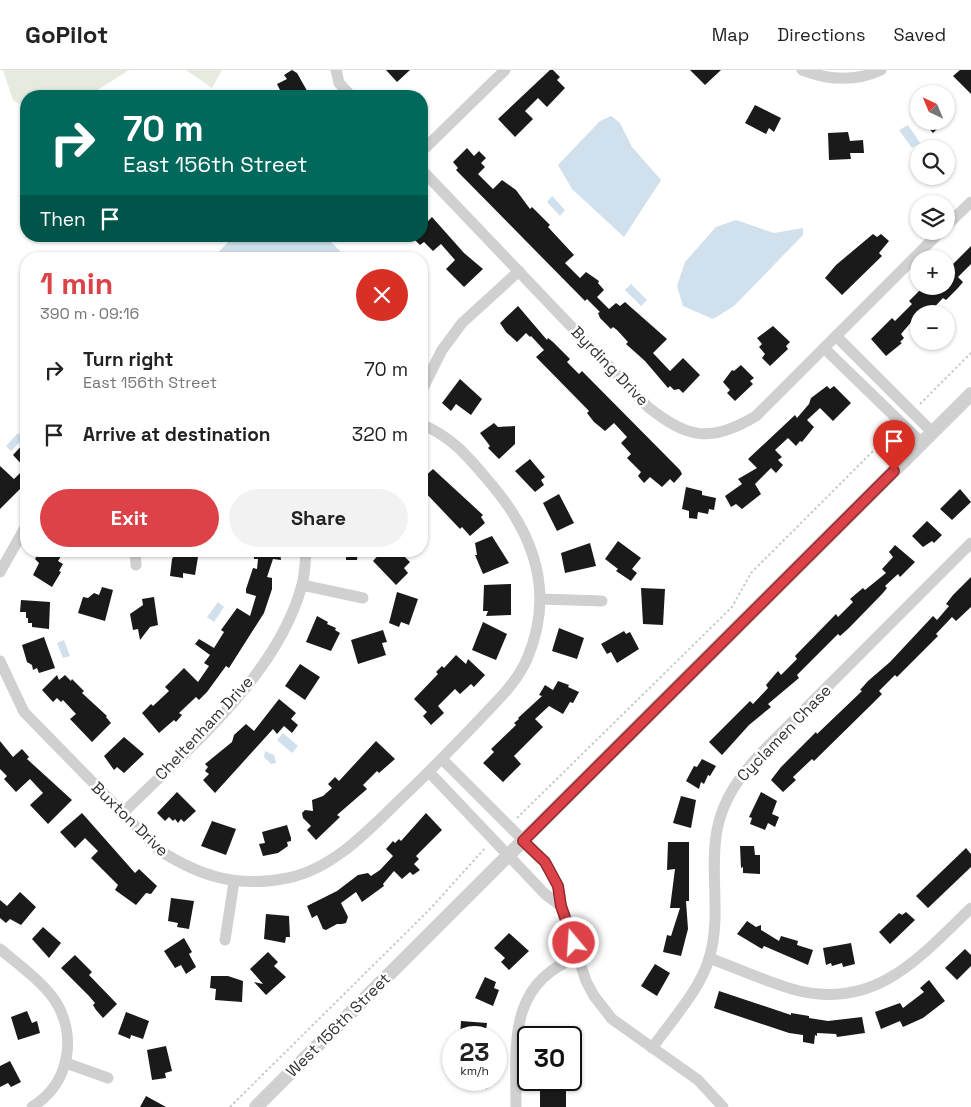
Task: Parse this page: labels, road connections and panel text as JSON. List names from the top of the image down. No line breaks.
{"streets":{"street":["Byrding Drive","Cheltenham Drive","Cyclamen Chase","Buxton Drive","West 156th Street"]},"crossings":[["Cheltenham Drive","Buxton Drive"]],"north":"top left","page":{"header":"GoPilot","nav":["Map","Directions","Saved"],"map_buttons":["+","−"],"turn":["70 m","East 156th Street"],"then":"Then","heading":["1 min","390 m · 09:16"],"list":[{"name":"Turn right","note":"East 156th Street","value":"70 m"},{"name":"Arrive at destination","value":"320 m"}],"buttons":["Exit","Share"],"speed":"23 km/h","limit":"30"}}
